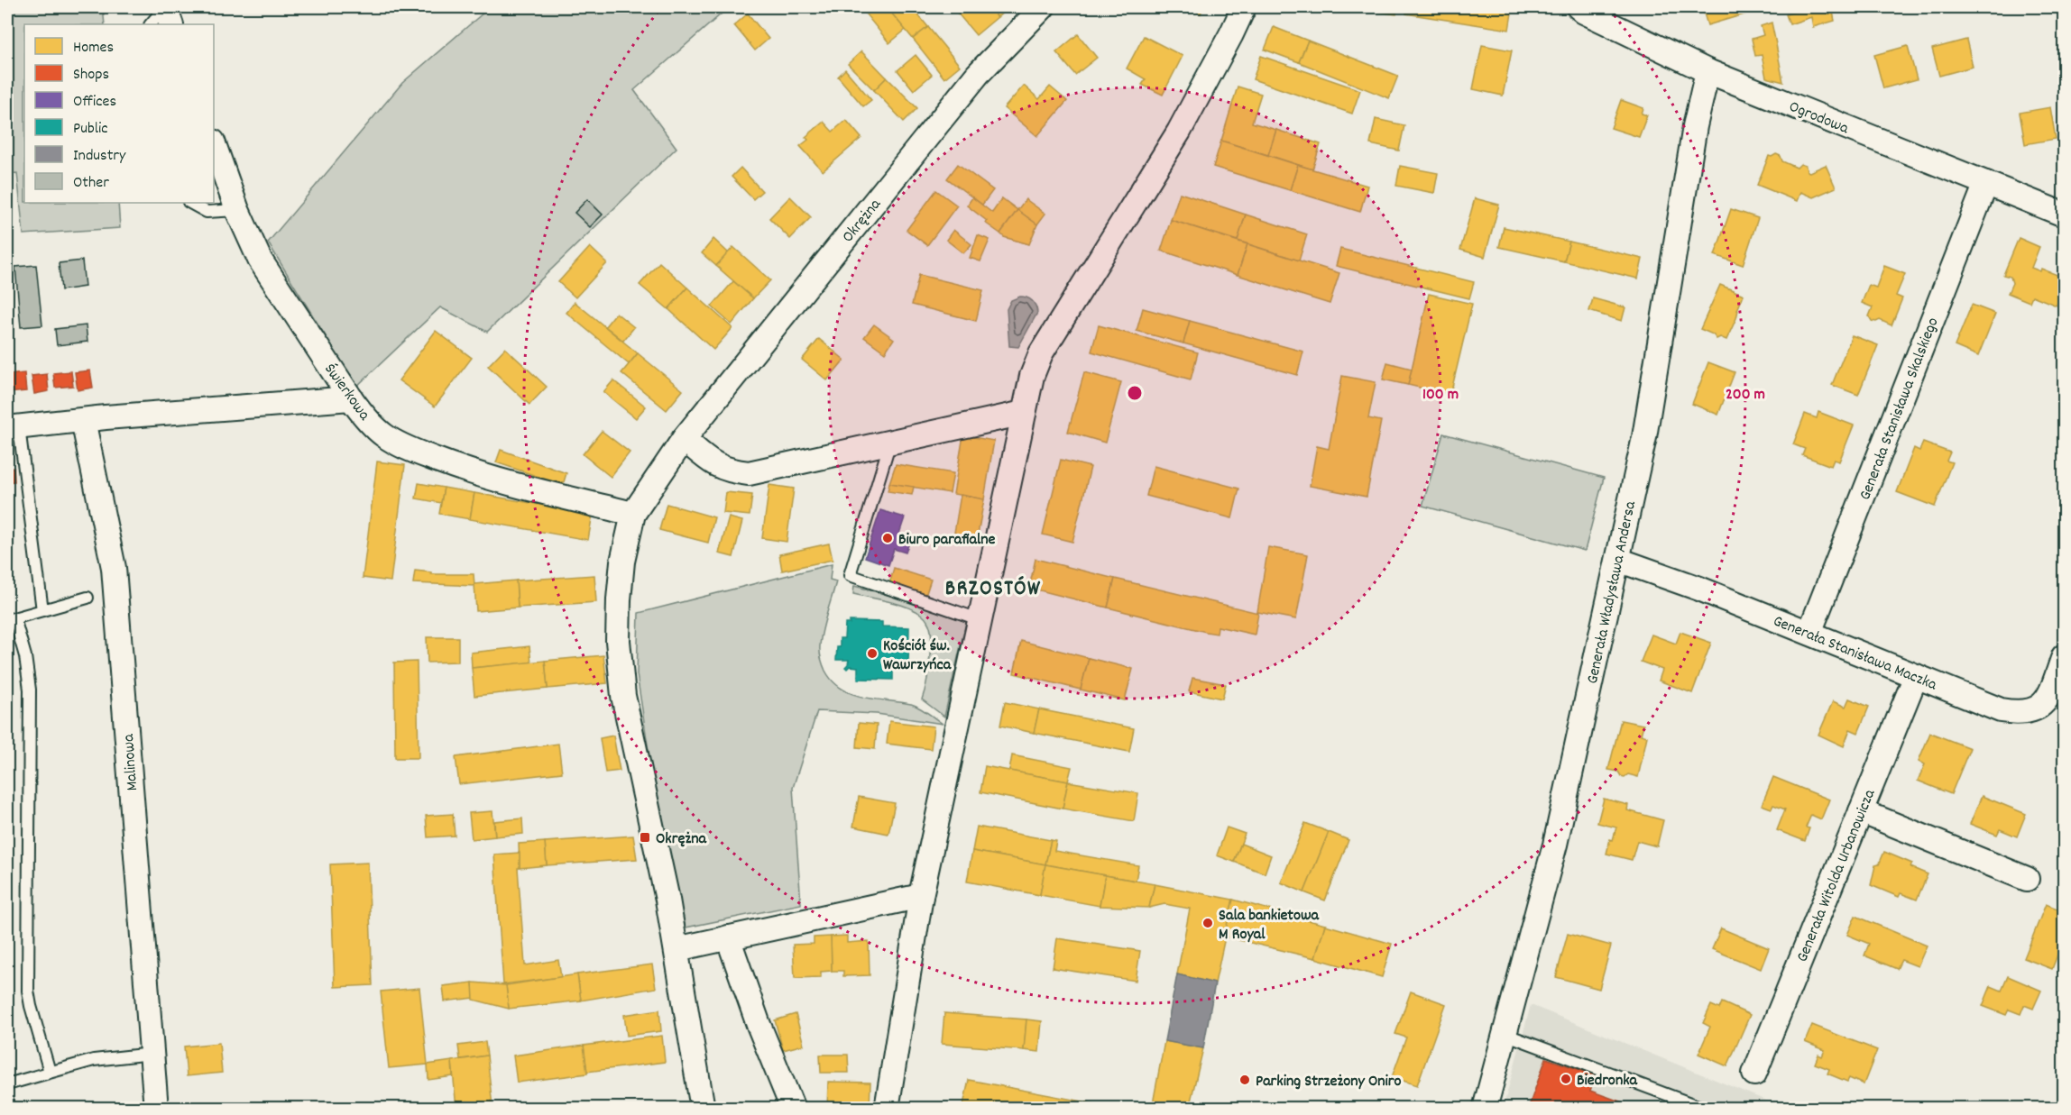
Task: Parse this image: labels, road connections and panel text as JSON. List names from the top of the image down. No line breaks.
{"streets":{"street":["Ogrodowa","Okrężna","Świerkowa","Generała Stanisława Skalskiego","Generała Władysława Andersa","Generała Stanisława Maczka","Malinowa","Generała Witolda Urbanowicza"]},"crossings":[["Ogrodowa","Generała Stanisława Skalskiego"],["Ogrodowa","Generała Władysława Andersa"],["Okrężna","Świerkowa"],["Generała Stanisława Skalskiego","Generała Stanisława Maczka"],["Generała Władysława Andersa","Generała Stanisława Maczka"],["Generała Stanisława Maczka","Generała Witolda Urbanowicza"]],"districts":["BRZOSTÓW"],"places":{"other":["Biuro parafialne","Kościół św. Wawrzyńca","Sala bankietowa M Royal","Biedronka","Parking Strzeżony Oniro"],"transit":["Okrężna"]},"legend":["Homes","Shops","Offices","Public","Industry","Other"],"rings":["100 m","200 m"]}
